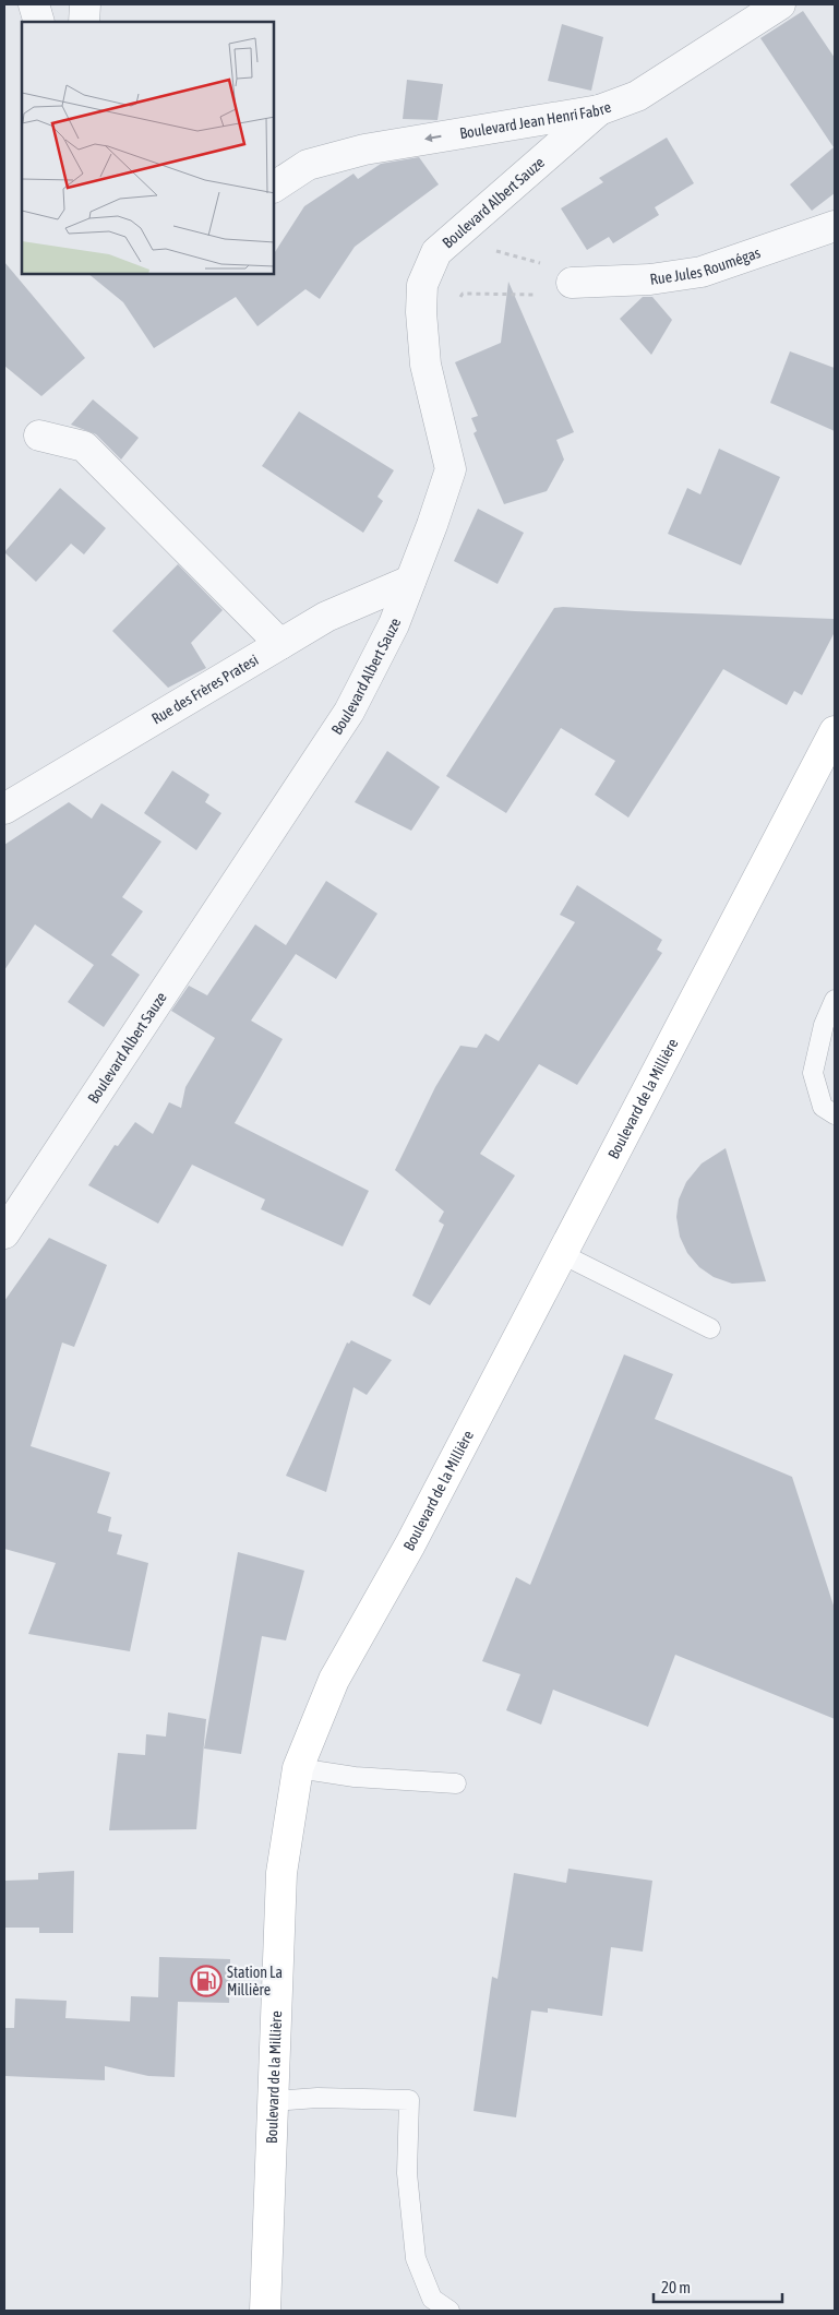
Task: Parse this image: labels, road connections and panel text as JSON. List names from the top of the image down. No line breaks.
{"streets":{"main road":["Boulevard de la Millière"],"street":["Boulevard Jean Henri Fabre","Boulevard Albert Sauze","Rue Jules Roumégas","Rue des Frères Pratesi"]},"crossings":[["Boulevard Jean Henri Fabre","Boulevard Albert Sauze"],["Boulevard Albert Sauze","Rue des Frères Pratesi"]],"one_way":["Boulevard Jean Henri Fabre"],"places":{"fuel station":["Station La Millière"]},"scale_bar":"20 m"}
